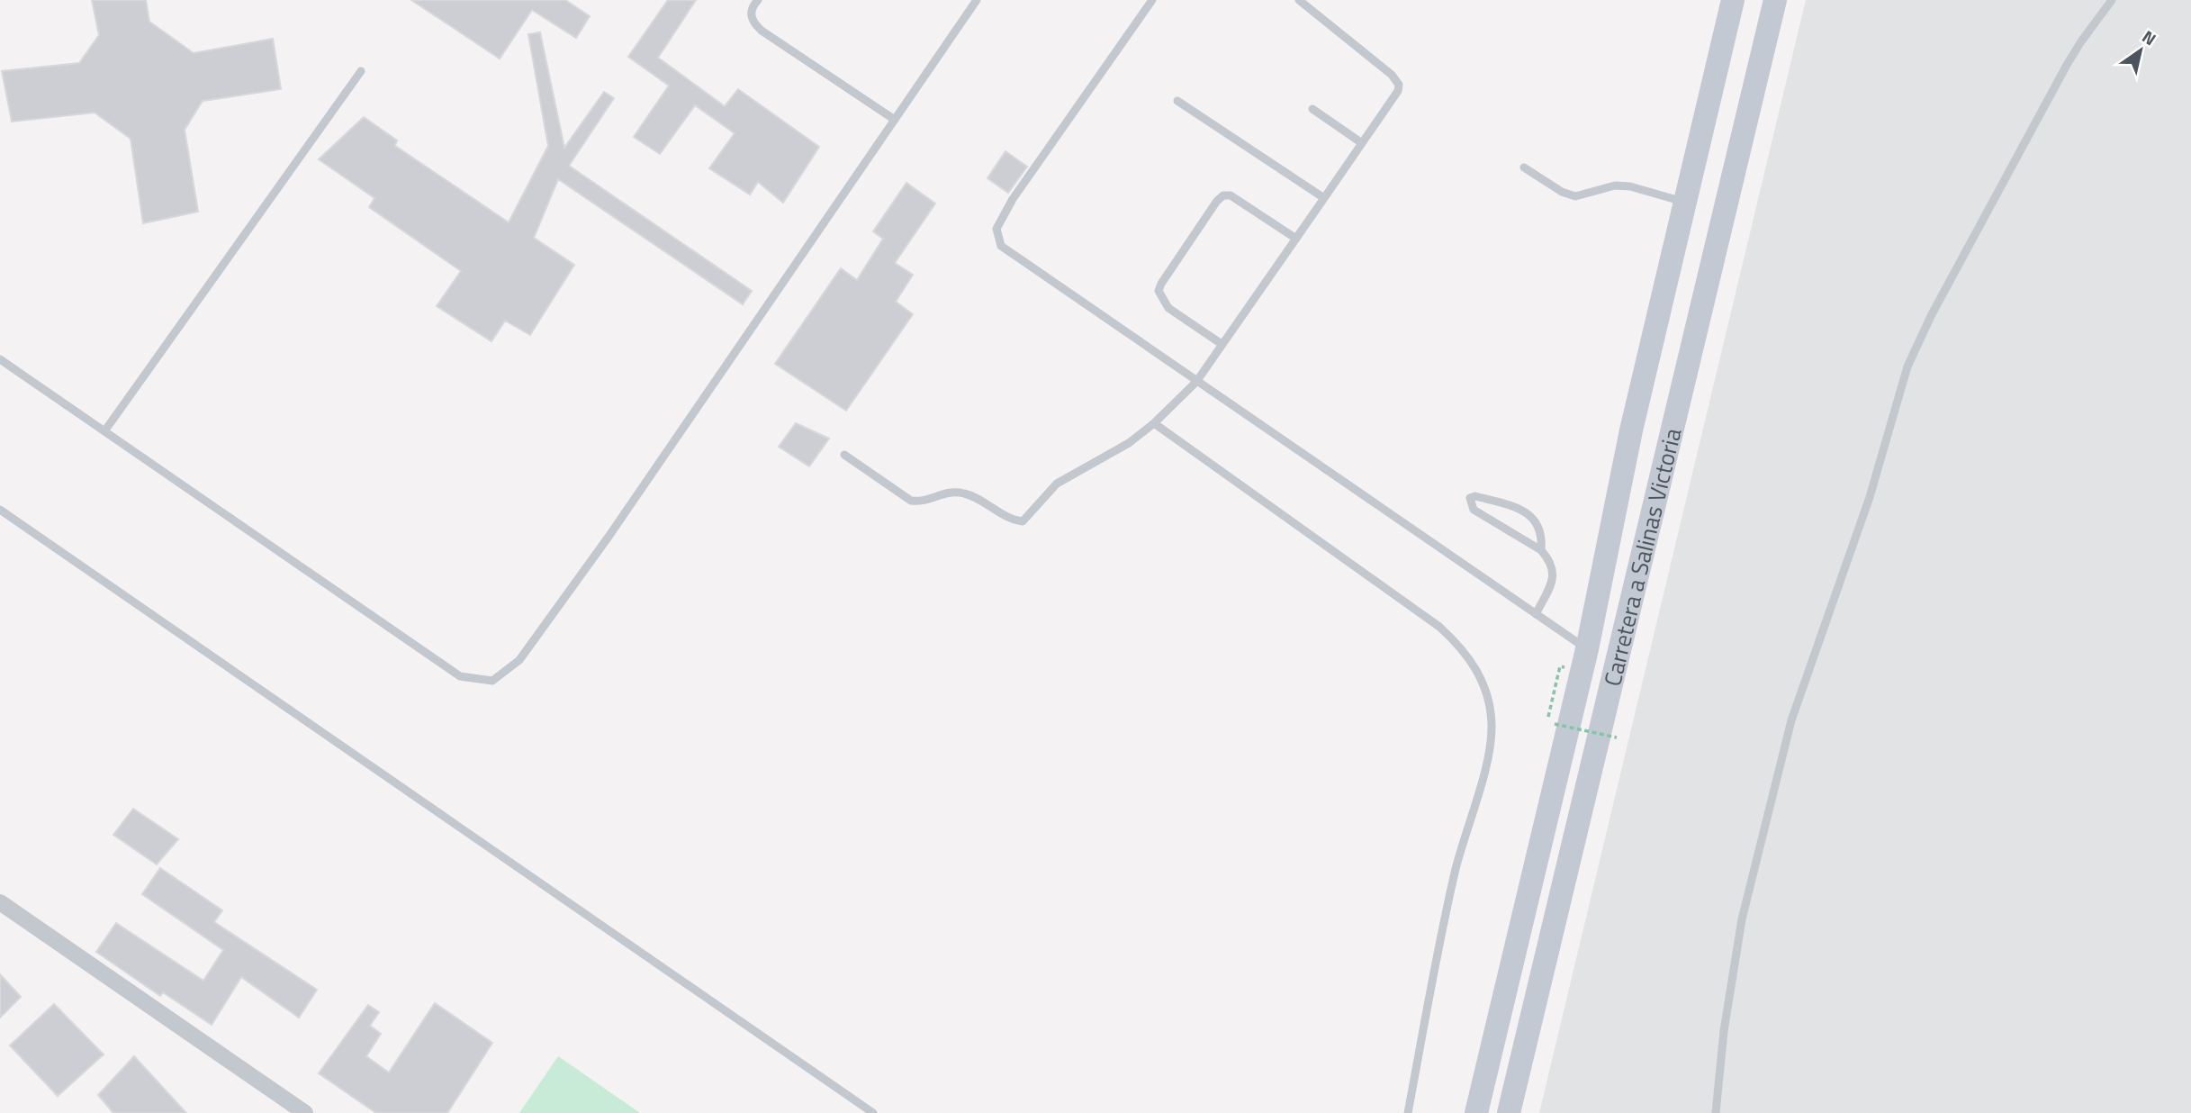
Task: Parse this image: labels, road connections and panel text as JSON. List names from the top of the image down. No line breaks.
{"streets":{"main road":["Carretera a Salinas Victoria"]},"north":"top right"}
